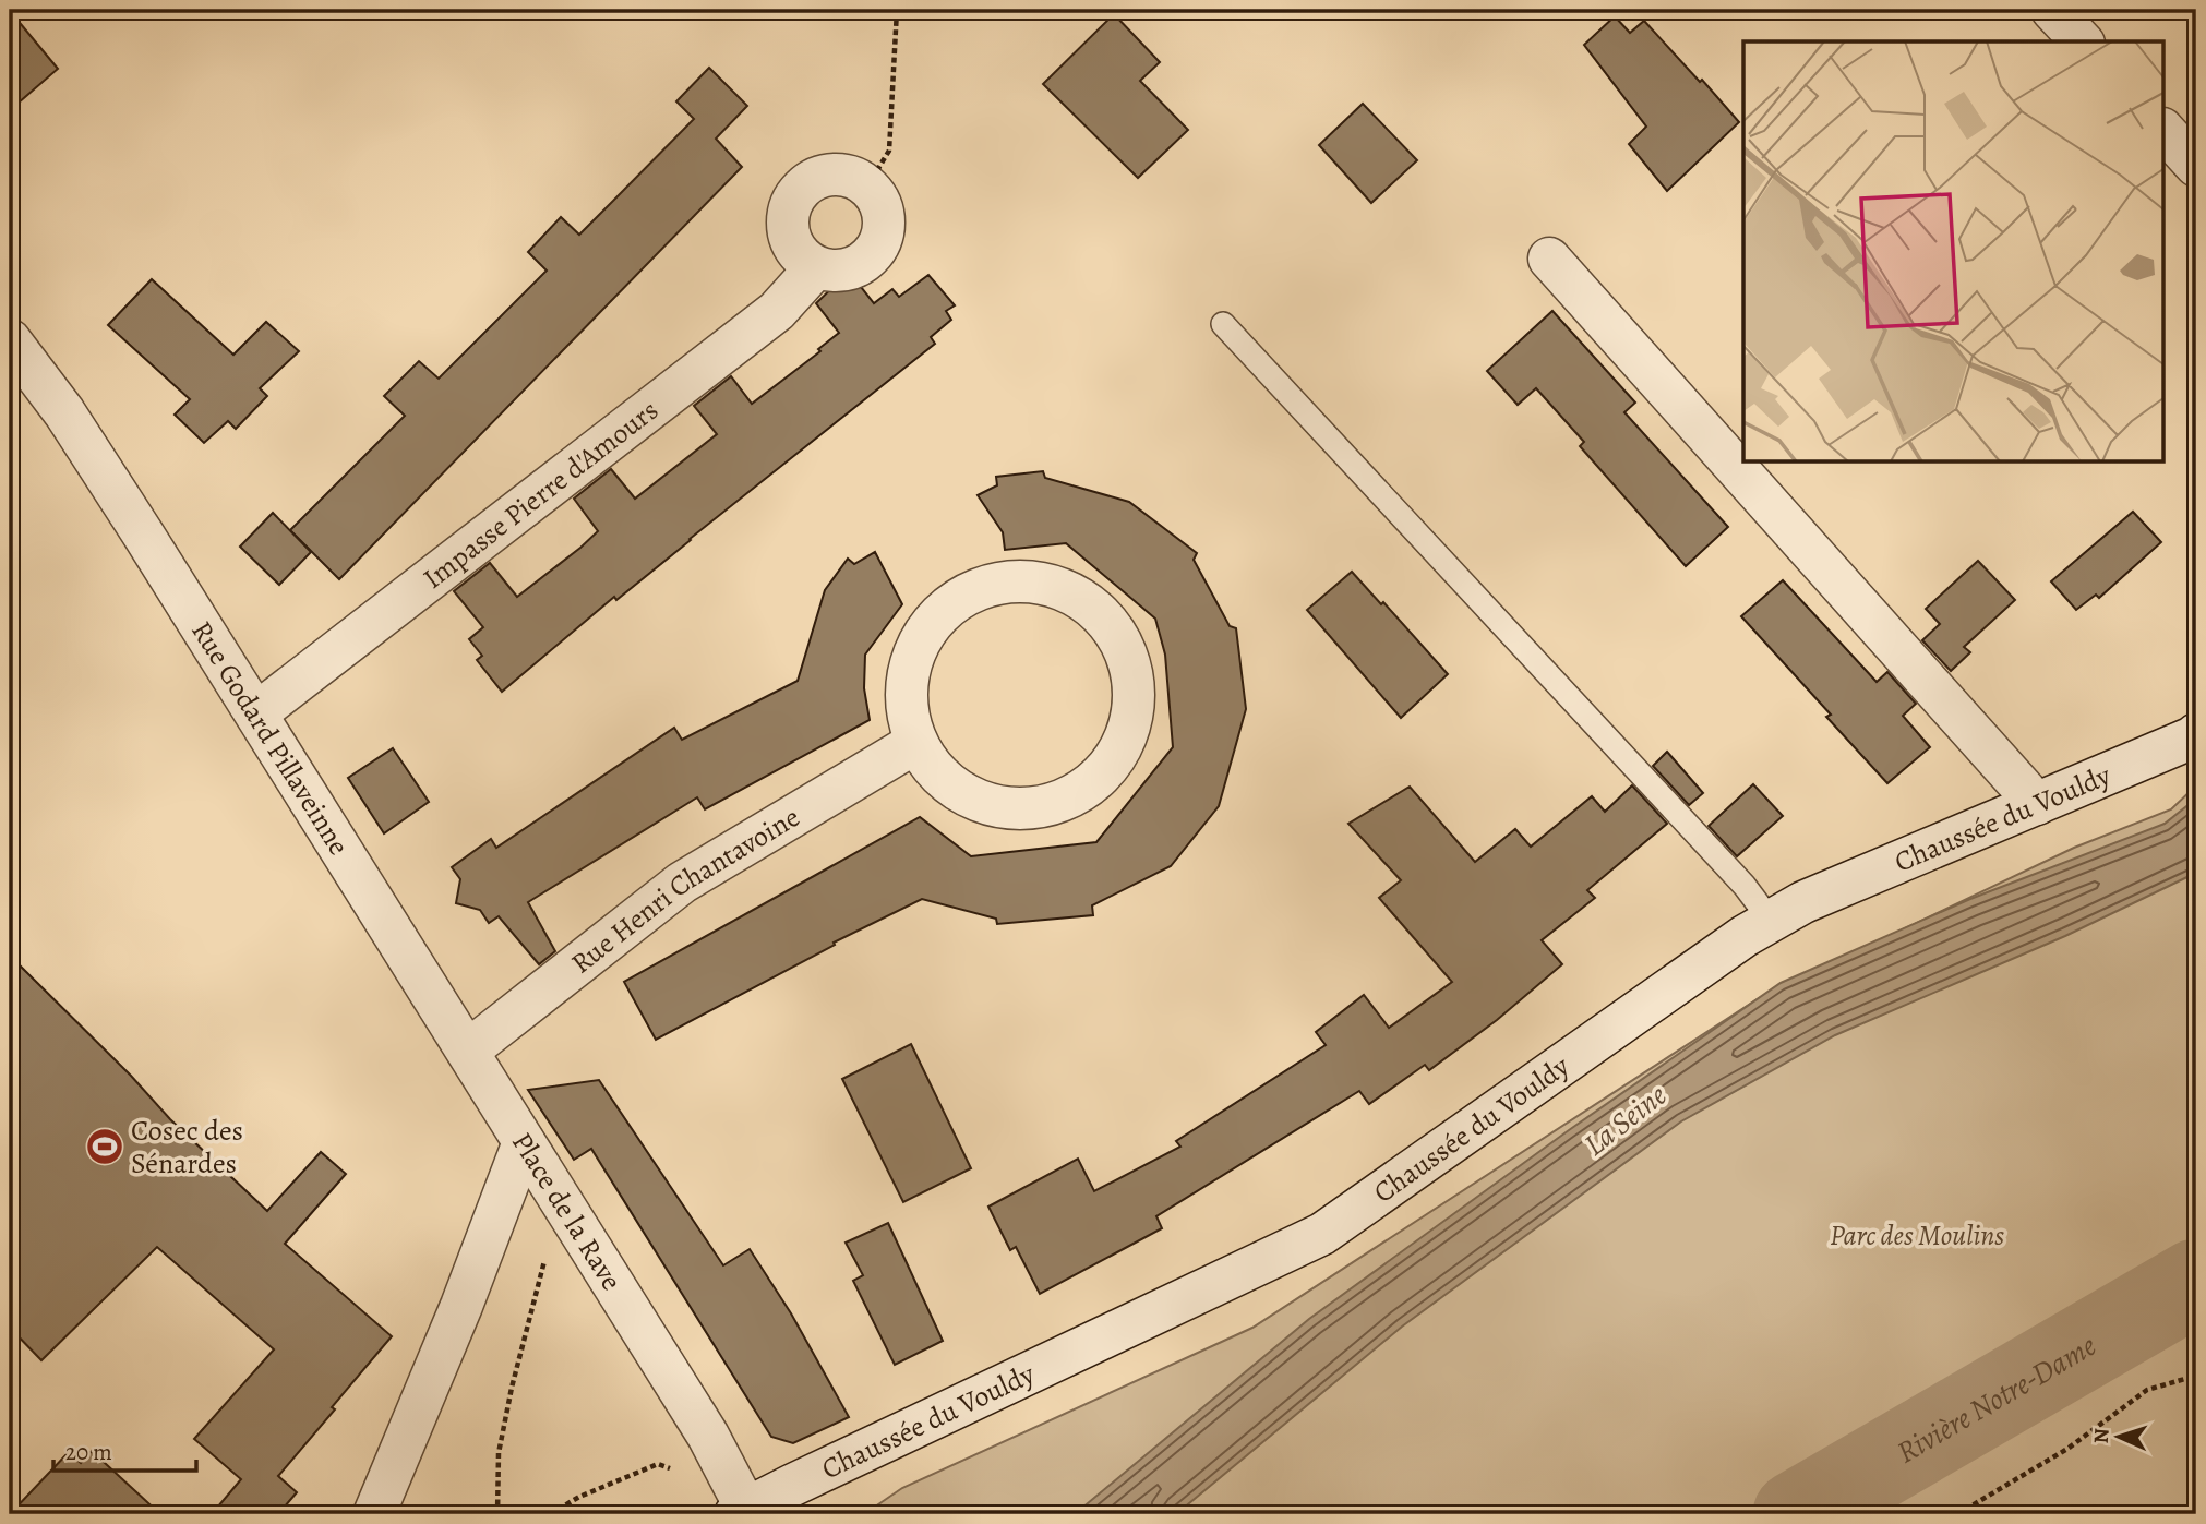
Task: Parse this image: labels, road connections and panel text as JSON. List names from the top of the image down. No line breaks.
{"streets":{"street":["Impasse Pierre d'Amours","Rue Godard Pillaveinne","Chaussée du Vouldy","Rue Henri Chantavoine","Place de la Rave"]},"crossings":[["Impasse Pierre d'Amours","Rue Godard Pillaveinne"],["Rue Godard Pillaveinne","Rue Henri Chantavoine"],["Rue Godard Pillaveinne","Place de la Rave"],["Chaussée du Vouldy","Place de la Rave"]],"water":["La Seine","Rivière Notre-Dame"],"parks":["Parc des Moulins"],"places":{"sports":["Cosec des Sénardes"]},"scale_bar":"20 m","north":"left"}
